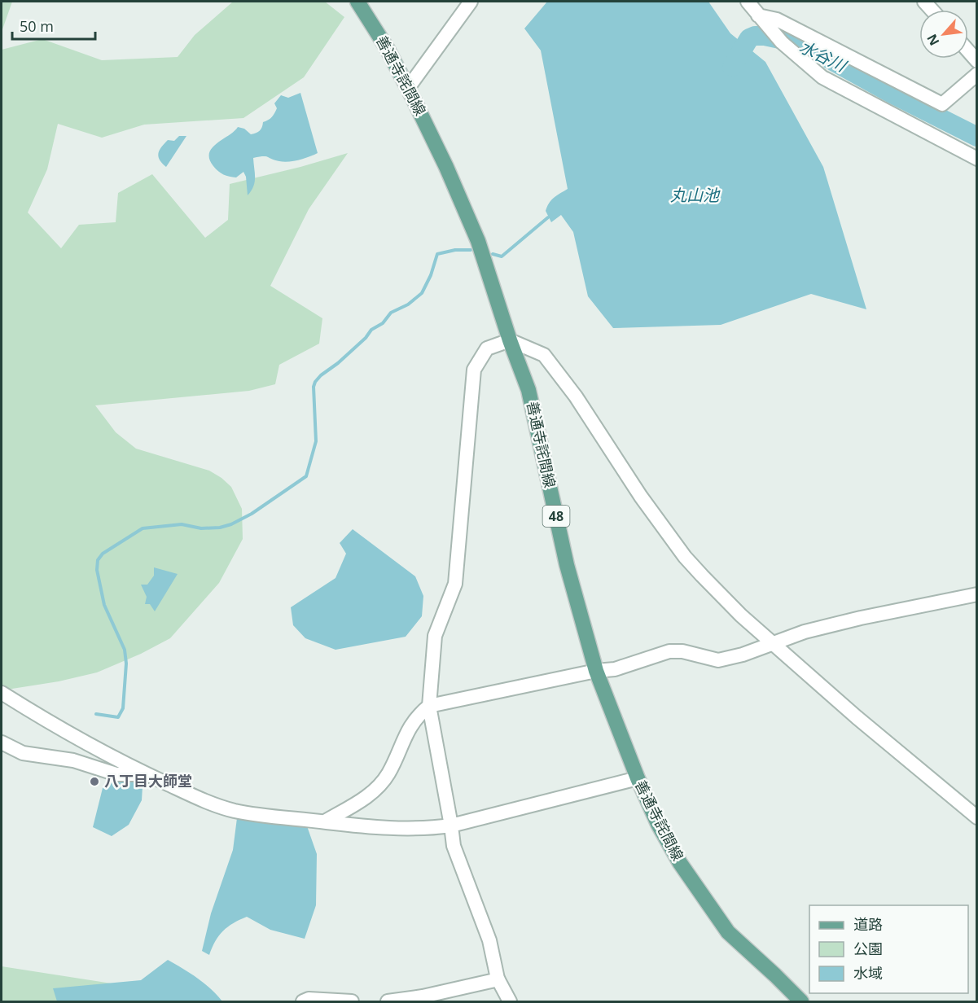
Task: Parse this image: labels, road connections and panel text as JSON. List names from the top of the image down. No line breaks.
{"streets":{"main road":["善通寺詫間線","48"]},"water":["水谷川","丸山池"],"places":["八丁目大師堂"],"legend":["道路","公園","水域"],"scale_bar":"50 m","north":"bottom left"}
